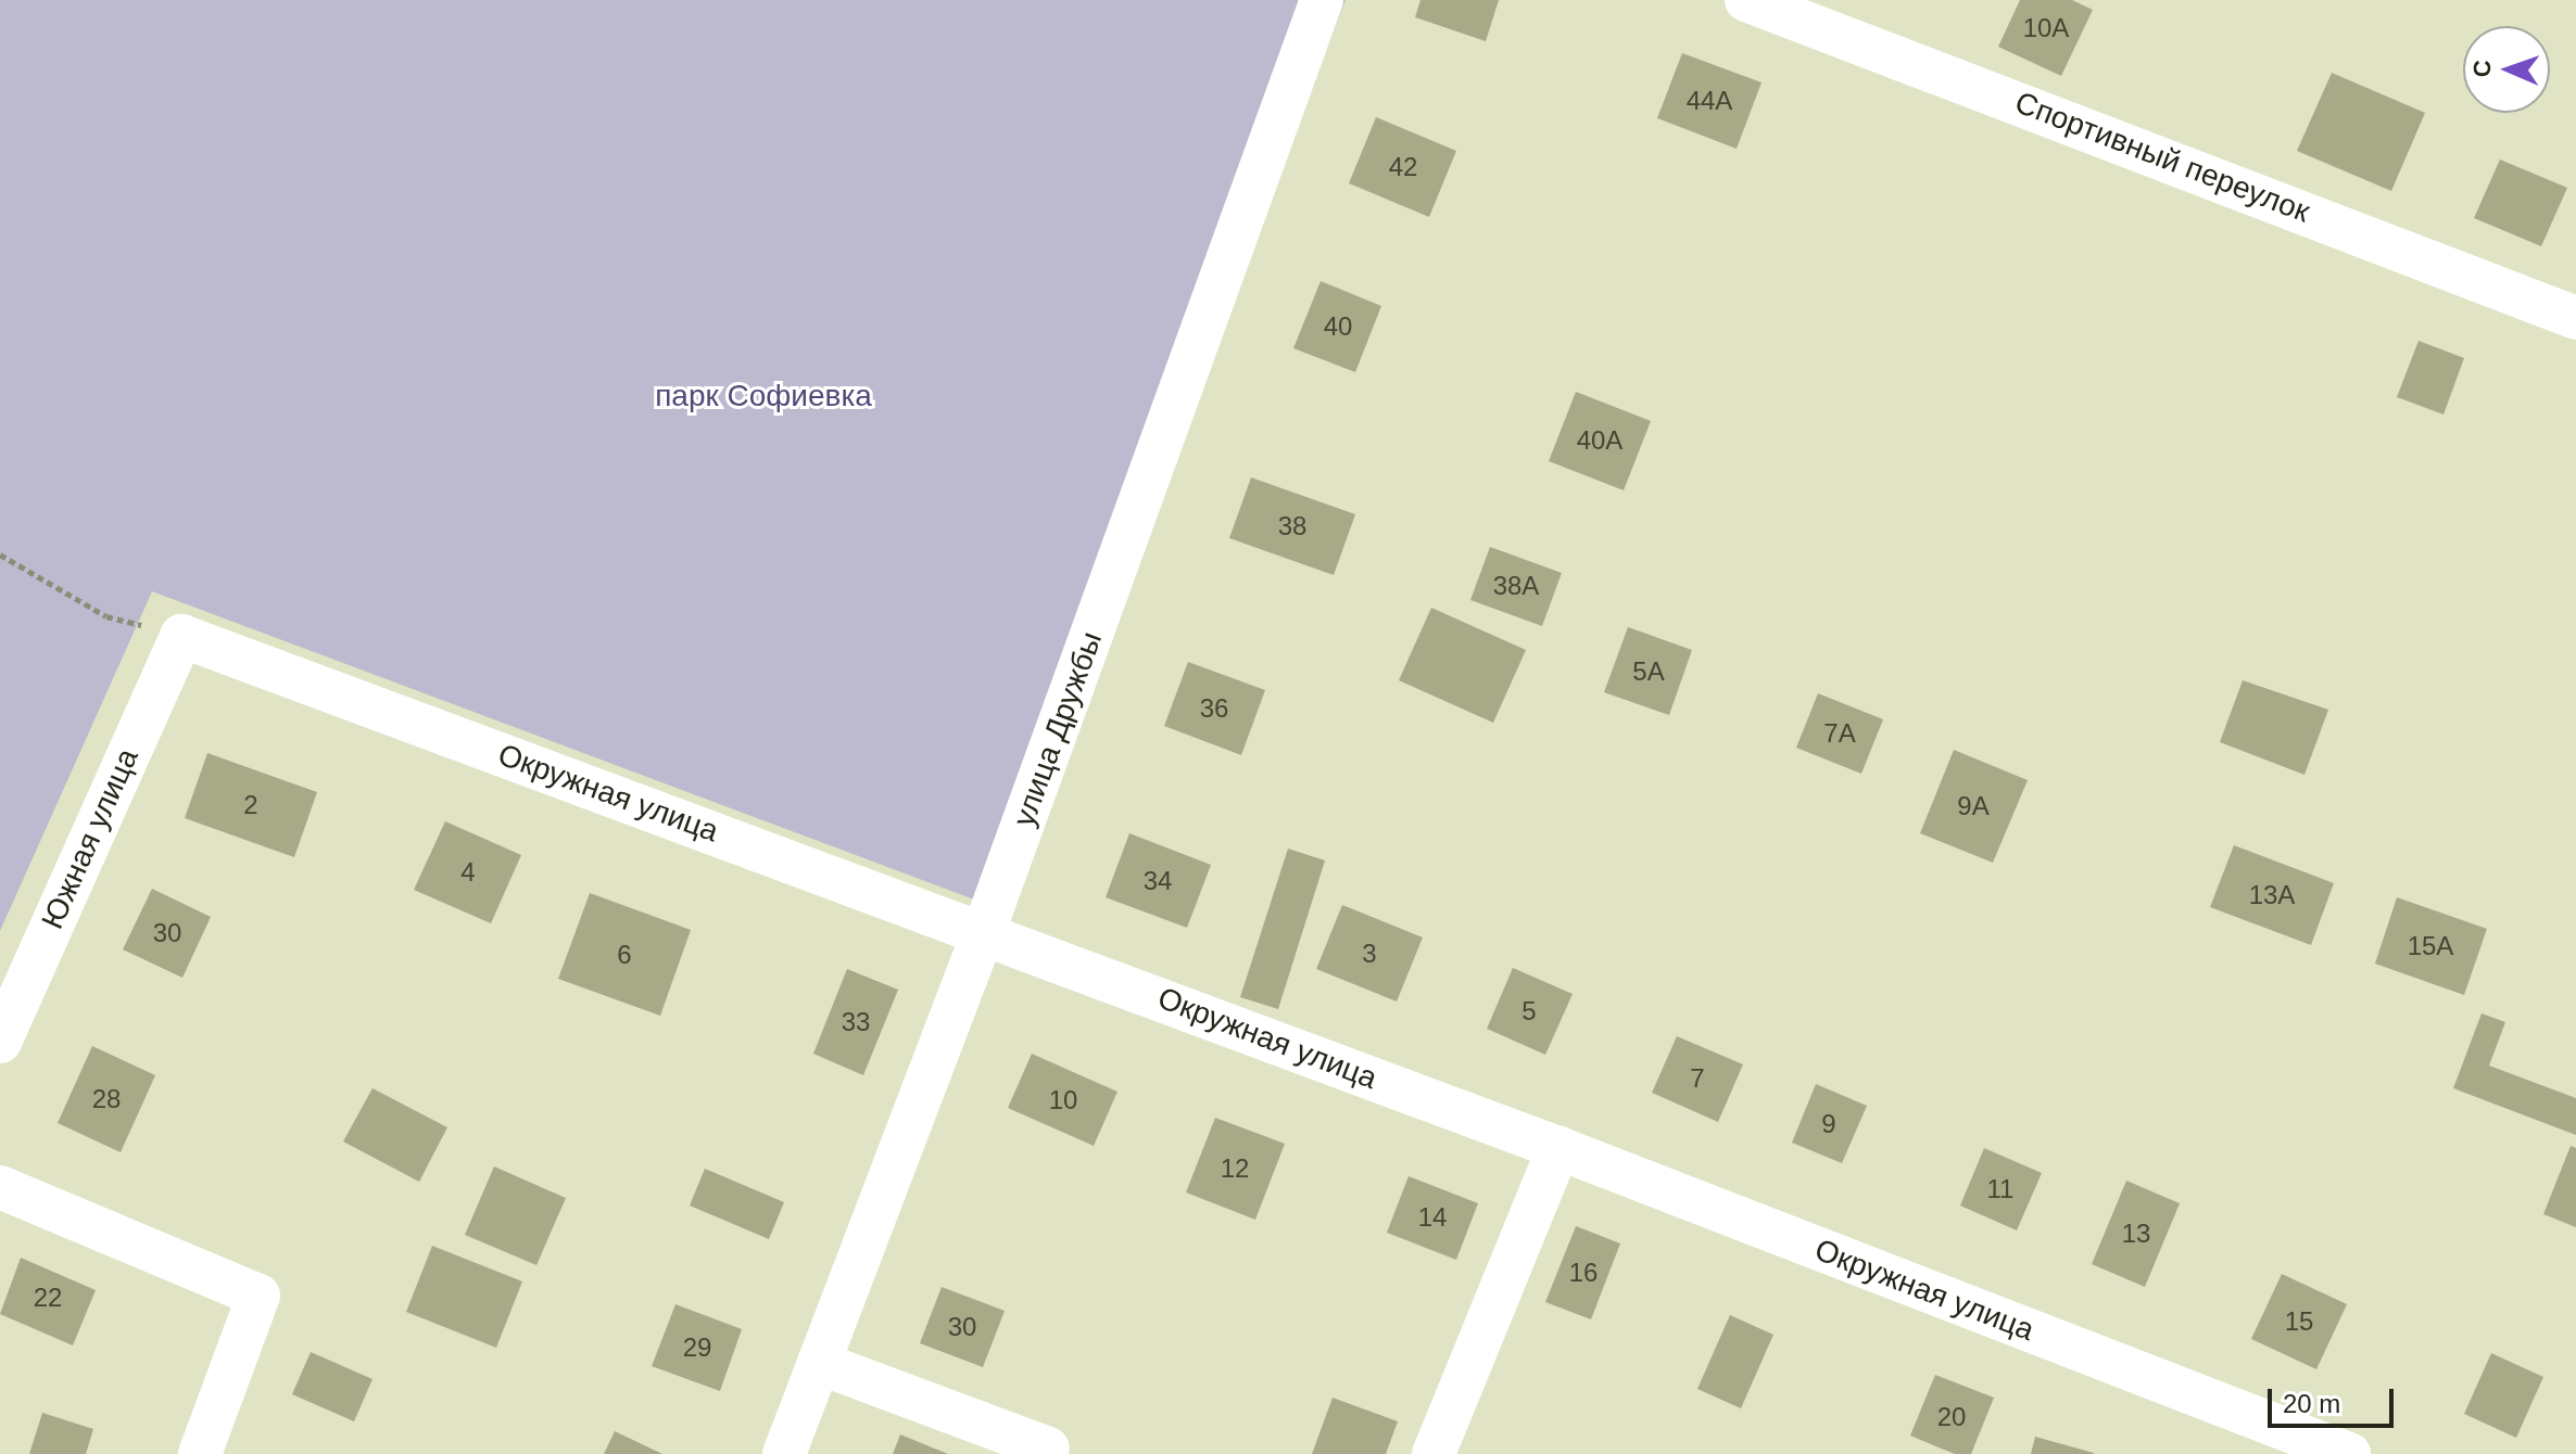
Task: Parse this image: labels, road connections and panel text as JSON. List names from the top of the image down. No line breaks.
{"streets":{"street":["Спортивный переулок","улица Дружбы","Окружная улица","Южная улица"]},"crossings":[["улица Дружбы","Окружная улица"],["Окружная улица","Южная улица"]],"parks":["парк Софиевка"],"house_numbers":["10А","44А","42","40","40А","38","38А","5А","36","7А","2","9А","4","34","13А","30","15А","3","6","5","33","7","28","10","9","12","11","14","13","16","22","15","30","29","20"],"scale_bar":"20 m","north":"left"}
